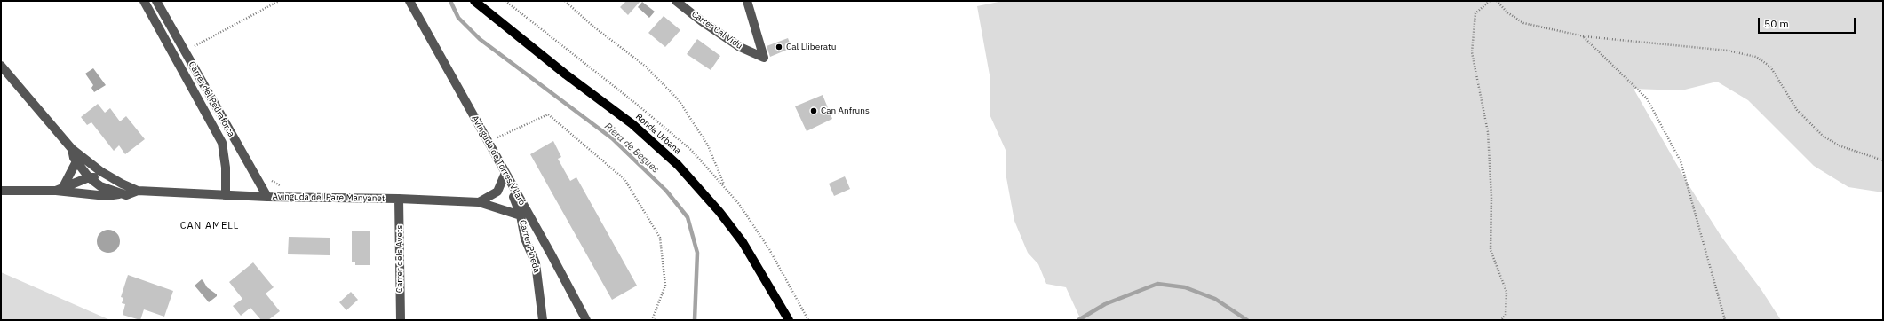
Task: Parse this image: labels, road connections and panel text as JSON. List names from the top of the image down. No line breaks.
{"streets":{"main road":["Ronda Urbana"],"street":["Carrer Cal Vidu","Carrer del Pedraforca","Avinguda de Torres Vilaró","Avinguda del Pare Manyanet","Carrer Pineda","Carrer dels Avets"]},"crossings":[["Carrer del Pedraforca","Avinguda del Pare Manyanet"],["Avinguda de Torres Vilaró","Carrer Pineda"],["Avinguda del Pare Manyanet","Carrer Pineda"],["Avinguda del Pare Manyanet","Carrer dels Avets"]],"districts":["CAN AMELL"],"water":["Riera de Begues"],"places":["Cal Lliberatu","Can Anfruns"],"scale_bar":"50 m"}
